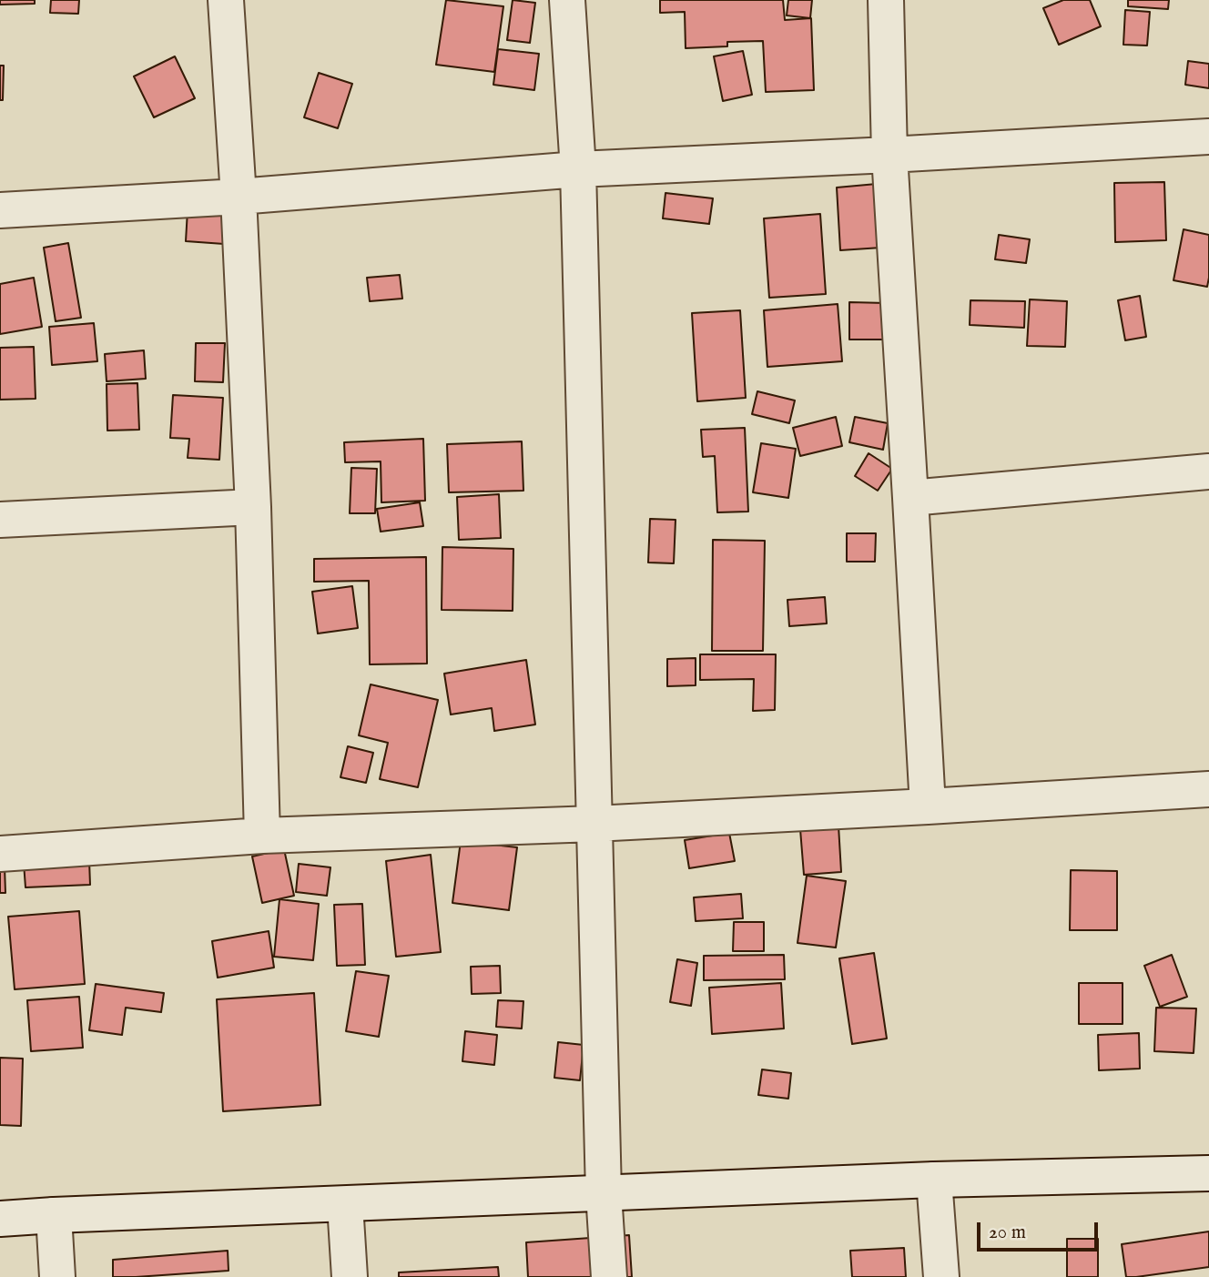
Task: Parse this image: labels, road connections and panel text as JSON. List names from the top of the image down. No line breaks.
{"scale_bar":"20 m"}
